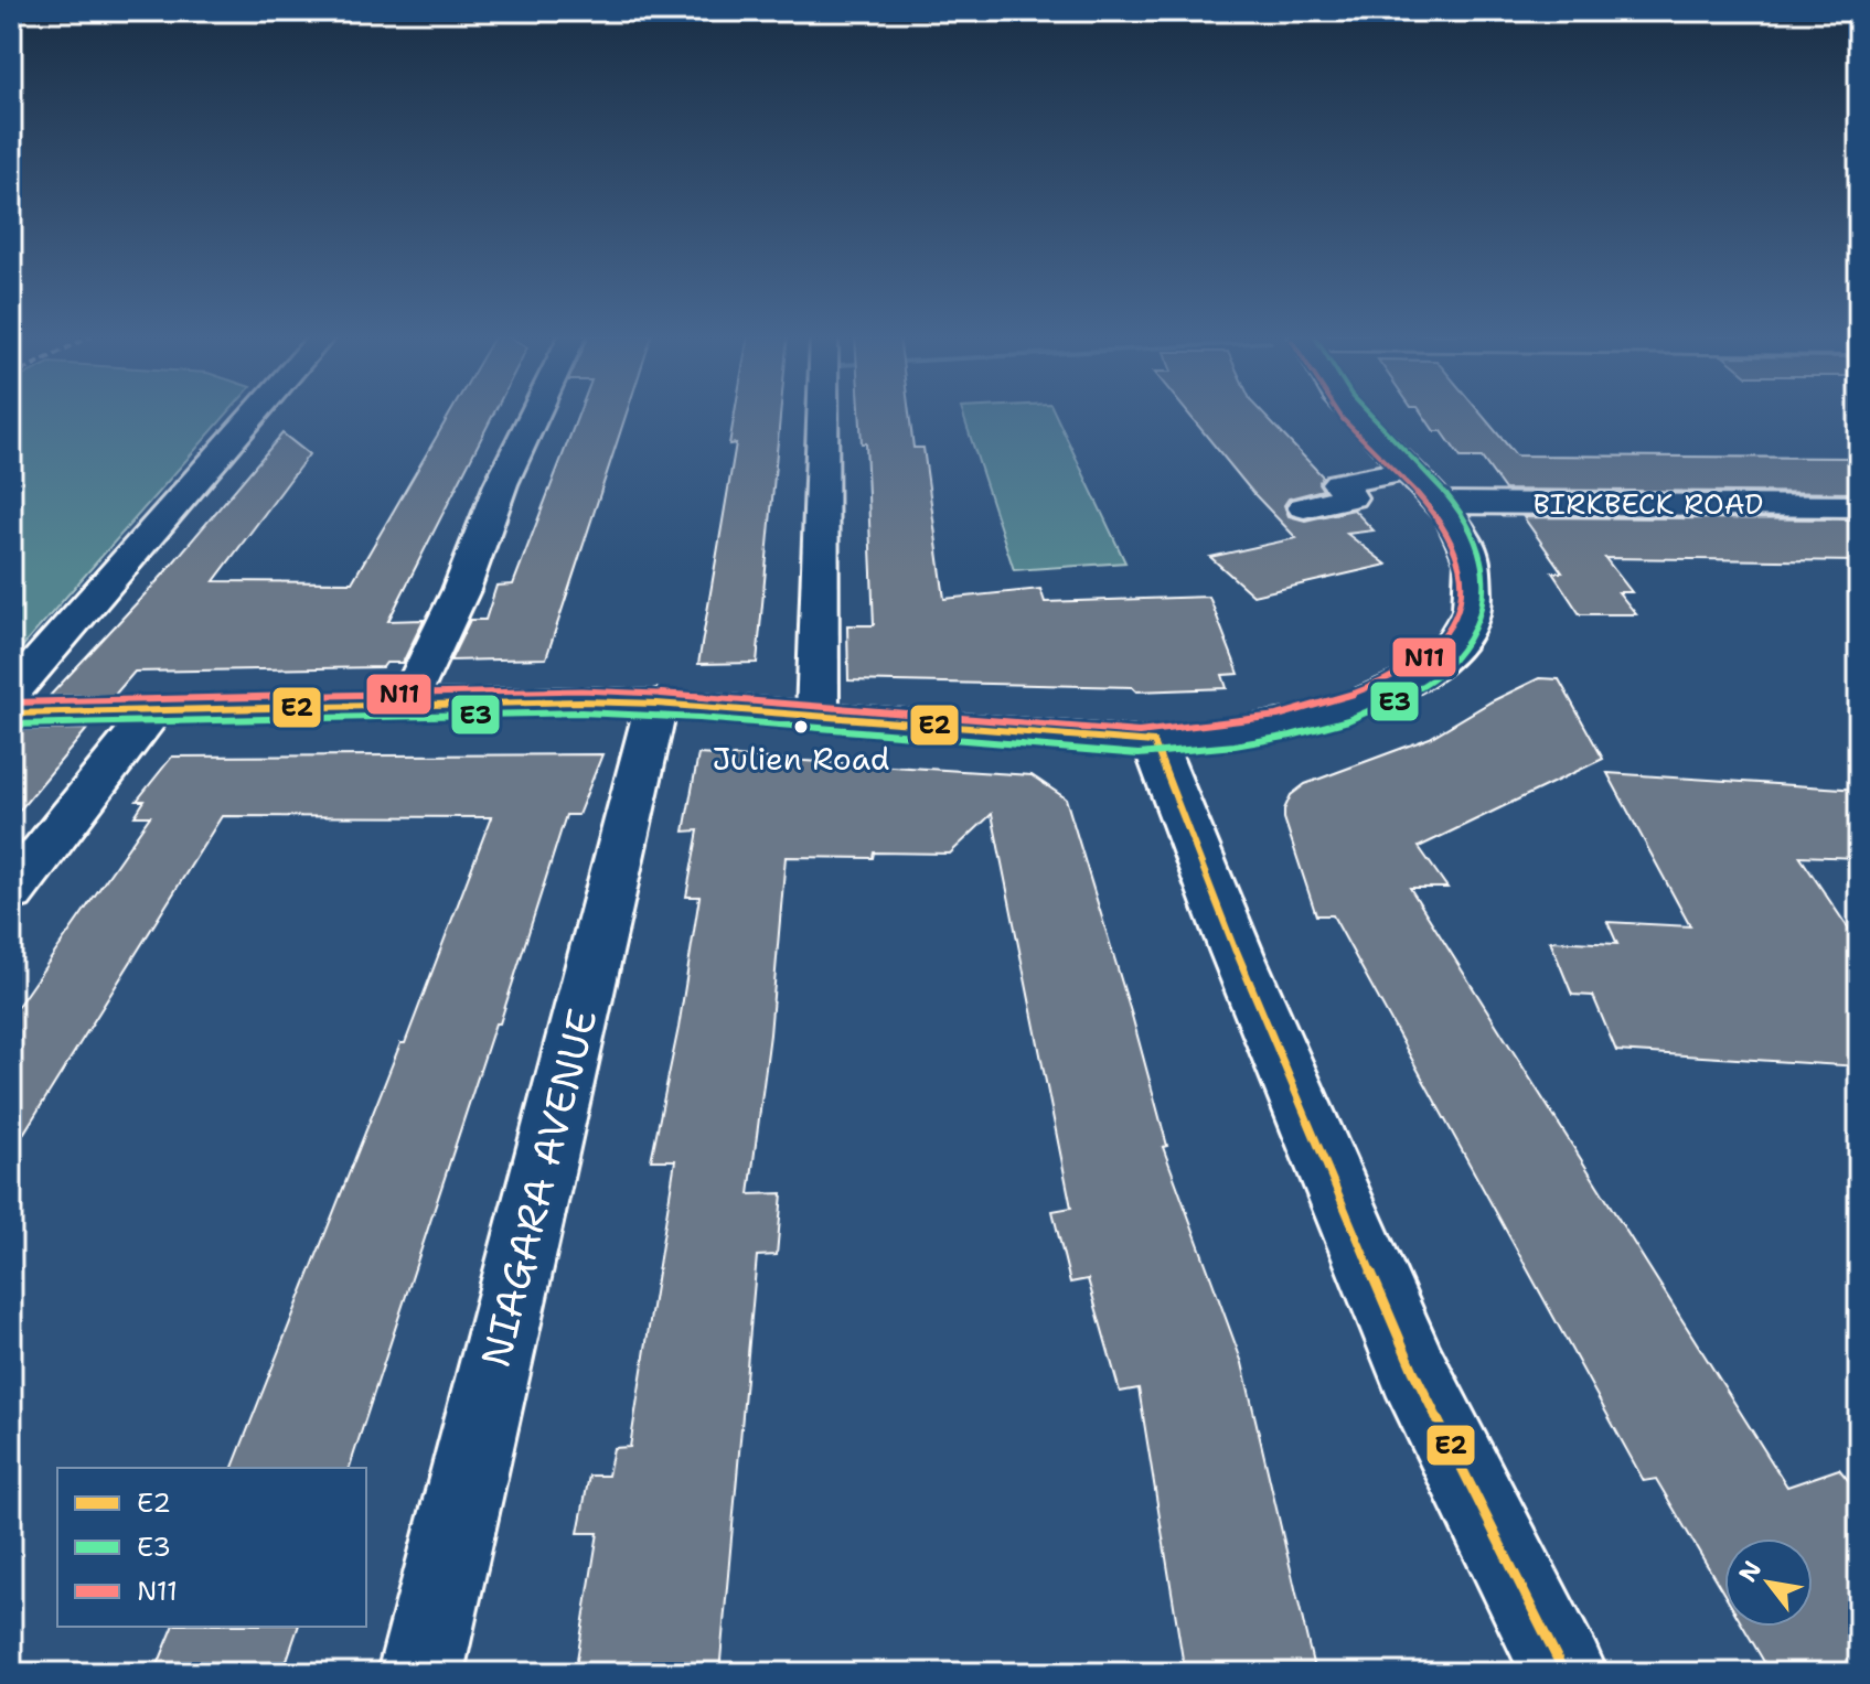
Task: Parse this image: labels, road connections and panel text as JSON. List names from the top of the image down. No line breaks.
{"streets":{"street":["BIRKBECK ROAD","NIAGARA AVENUE"]},"places":["Julien Road"],"lines":["transit line E3","transit line N11","transit line E2"],"legend":["E2","E3","N11"],"north":"top left"}
